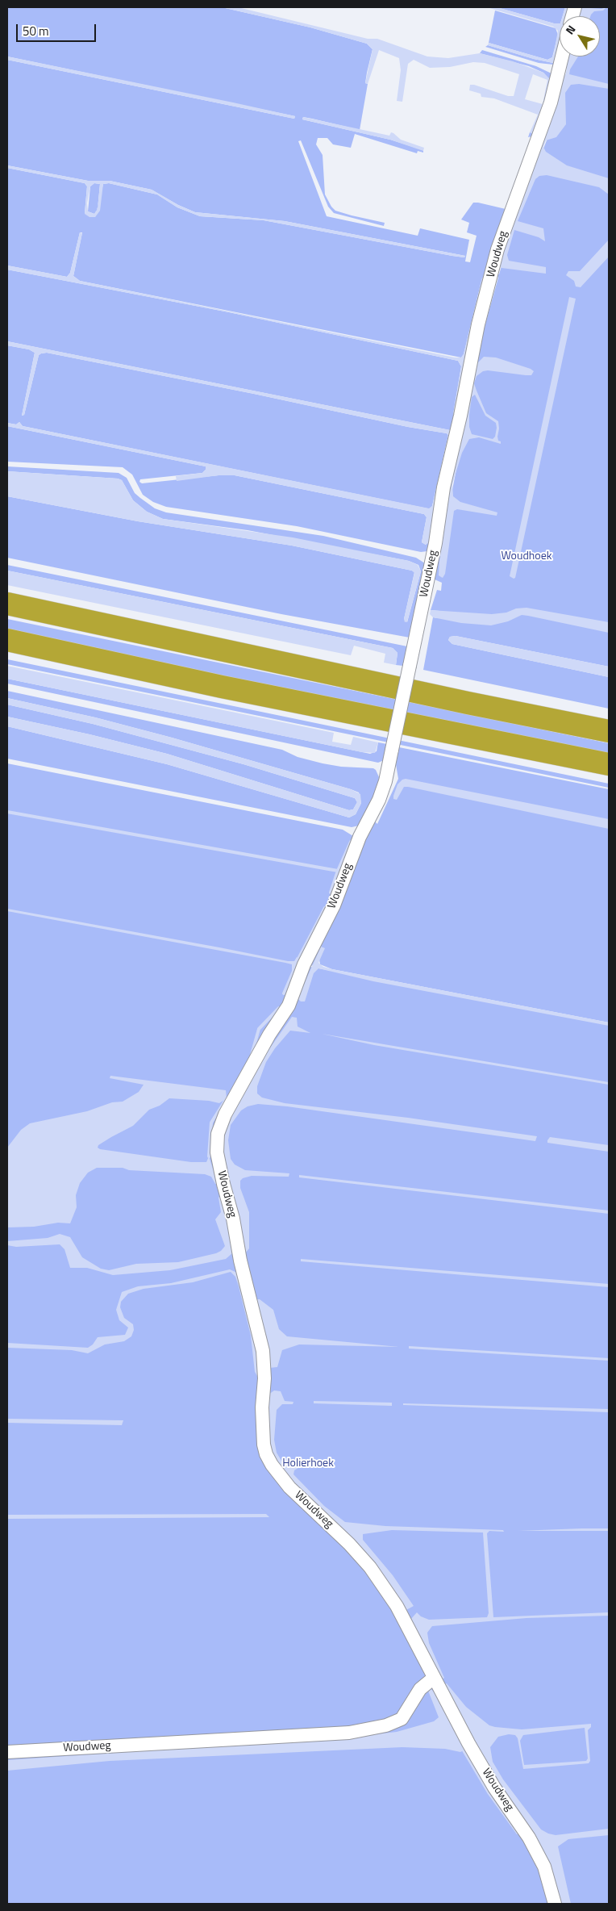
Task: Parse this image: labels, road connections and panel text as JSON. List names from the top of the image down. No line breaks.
{"streets":{"street":["Woudweg"]},"parks":["Woudhoek","Holierhoek"],"scale_bar":"50 m","north":"top left"}
